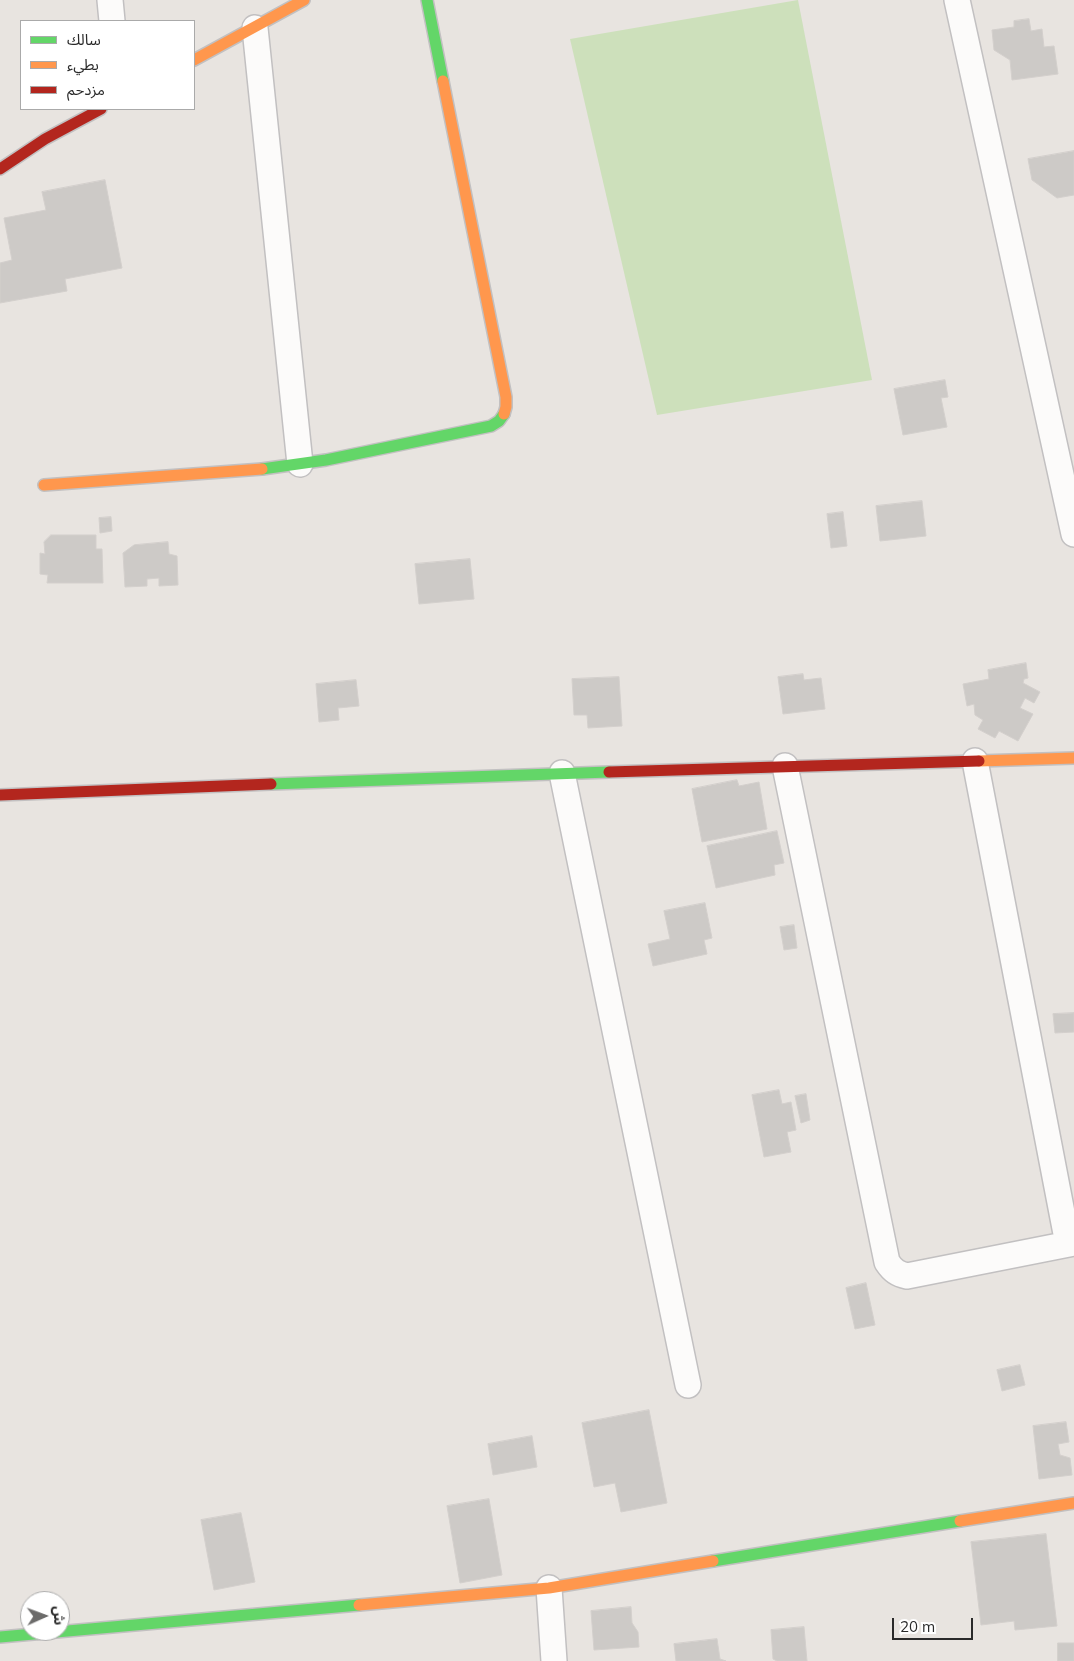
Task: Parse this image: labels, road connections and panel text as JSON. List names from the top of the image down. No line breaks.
{"legend":["سالك","بطيء","مزدحم"],"scale_bar":"20 m","north":"right"}
